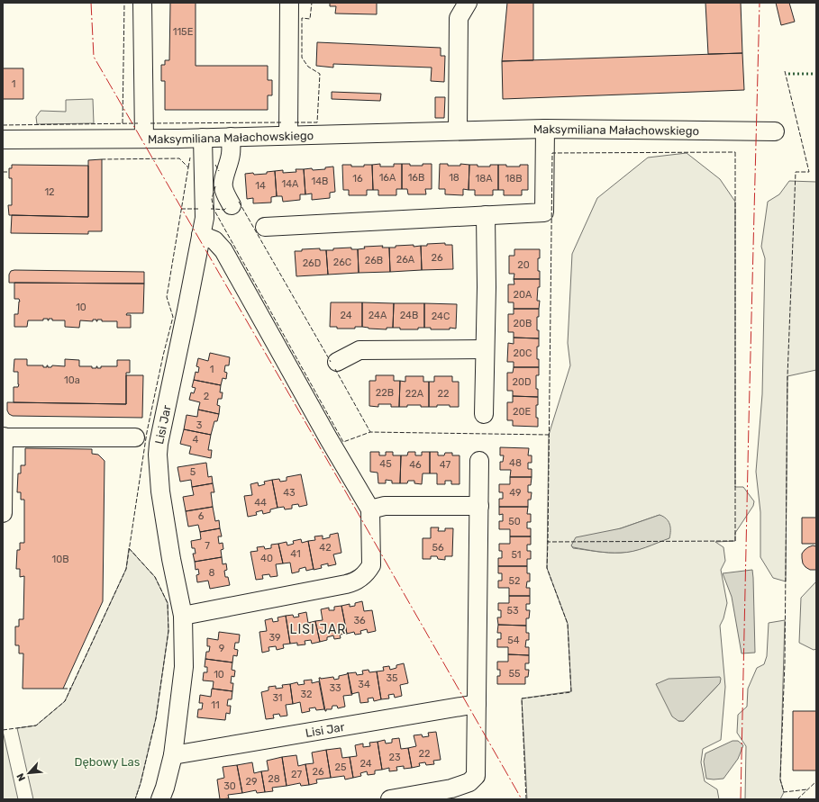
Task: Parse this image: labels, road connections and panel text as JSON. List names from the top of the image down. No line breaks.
{"streets":{"street":["Maksymiliana Małachowskiego","Lisi Jar"]},"crossings":[["Maksymiliana Małachowskiego","Lisi Jar"]],"districts":["LISI JAR"],"parks":["Dębowy Las"],"house_numbers":["115E","1","16A","16B","18","16","18A","18B","14B","14A","14","12","26","26A","26B","26C","26D","20","20A","10","24","24A","24B","24C","20B","20C","1","10a","20D","22B","22A","22","2","20E","3","4","48","45","46","47","5","43","49","44","6","50","7","42","56","41","51","40","10B","8","52","53","36","39","54","9","55","10","35","34","33","32","31","11","22","23","24","25","26","27","28","29","30"],"north":"bottom left"}
